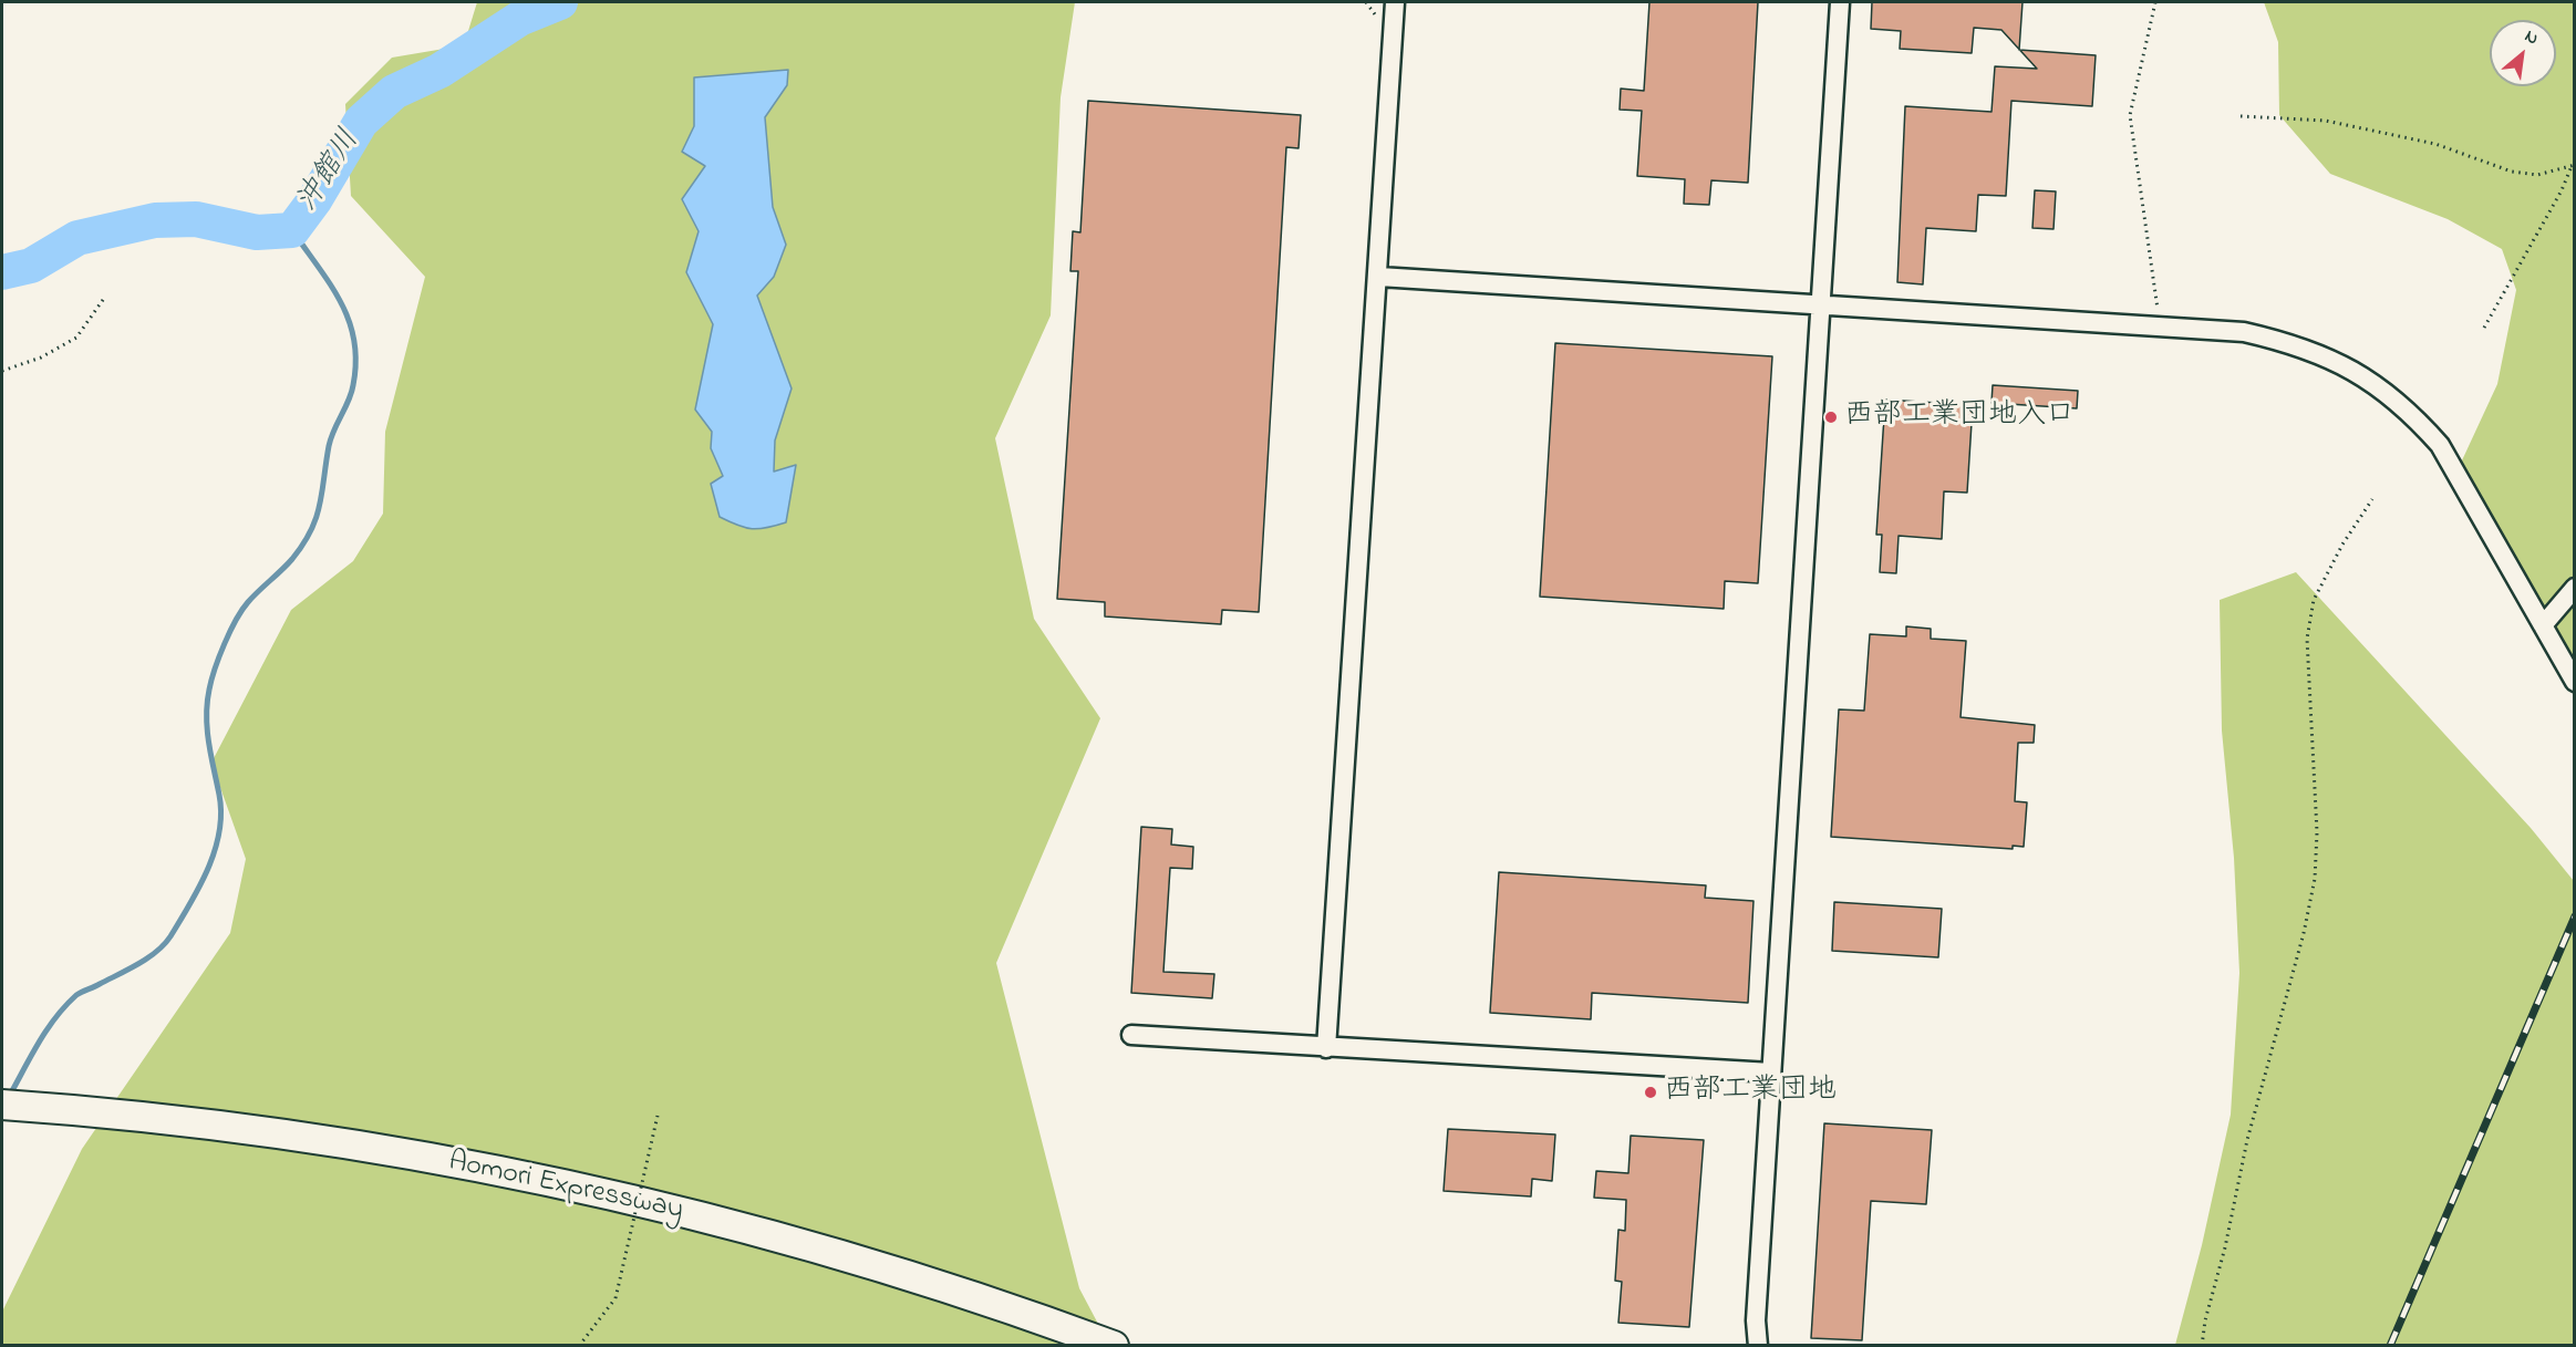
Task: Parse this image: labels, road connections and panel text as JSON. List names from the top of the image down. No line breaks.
{"streets":{"highway":["Aomori Expressway"]},"water":["沖館川"],"places":["西部工業団地入口","西部工業団地"],"north":"top right"}
